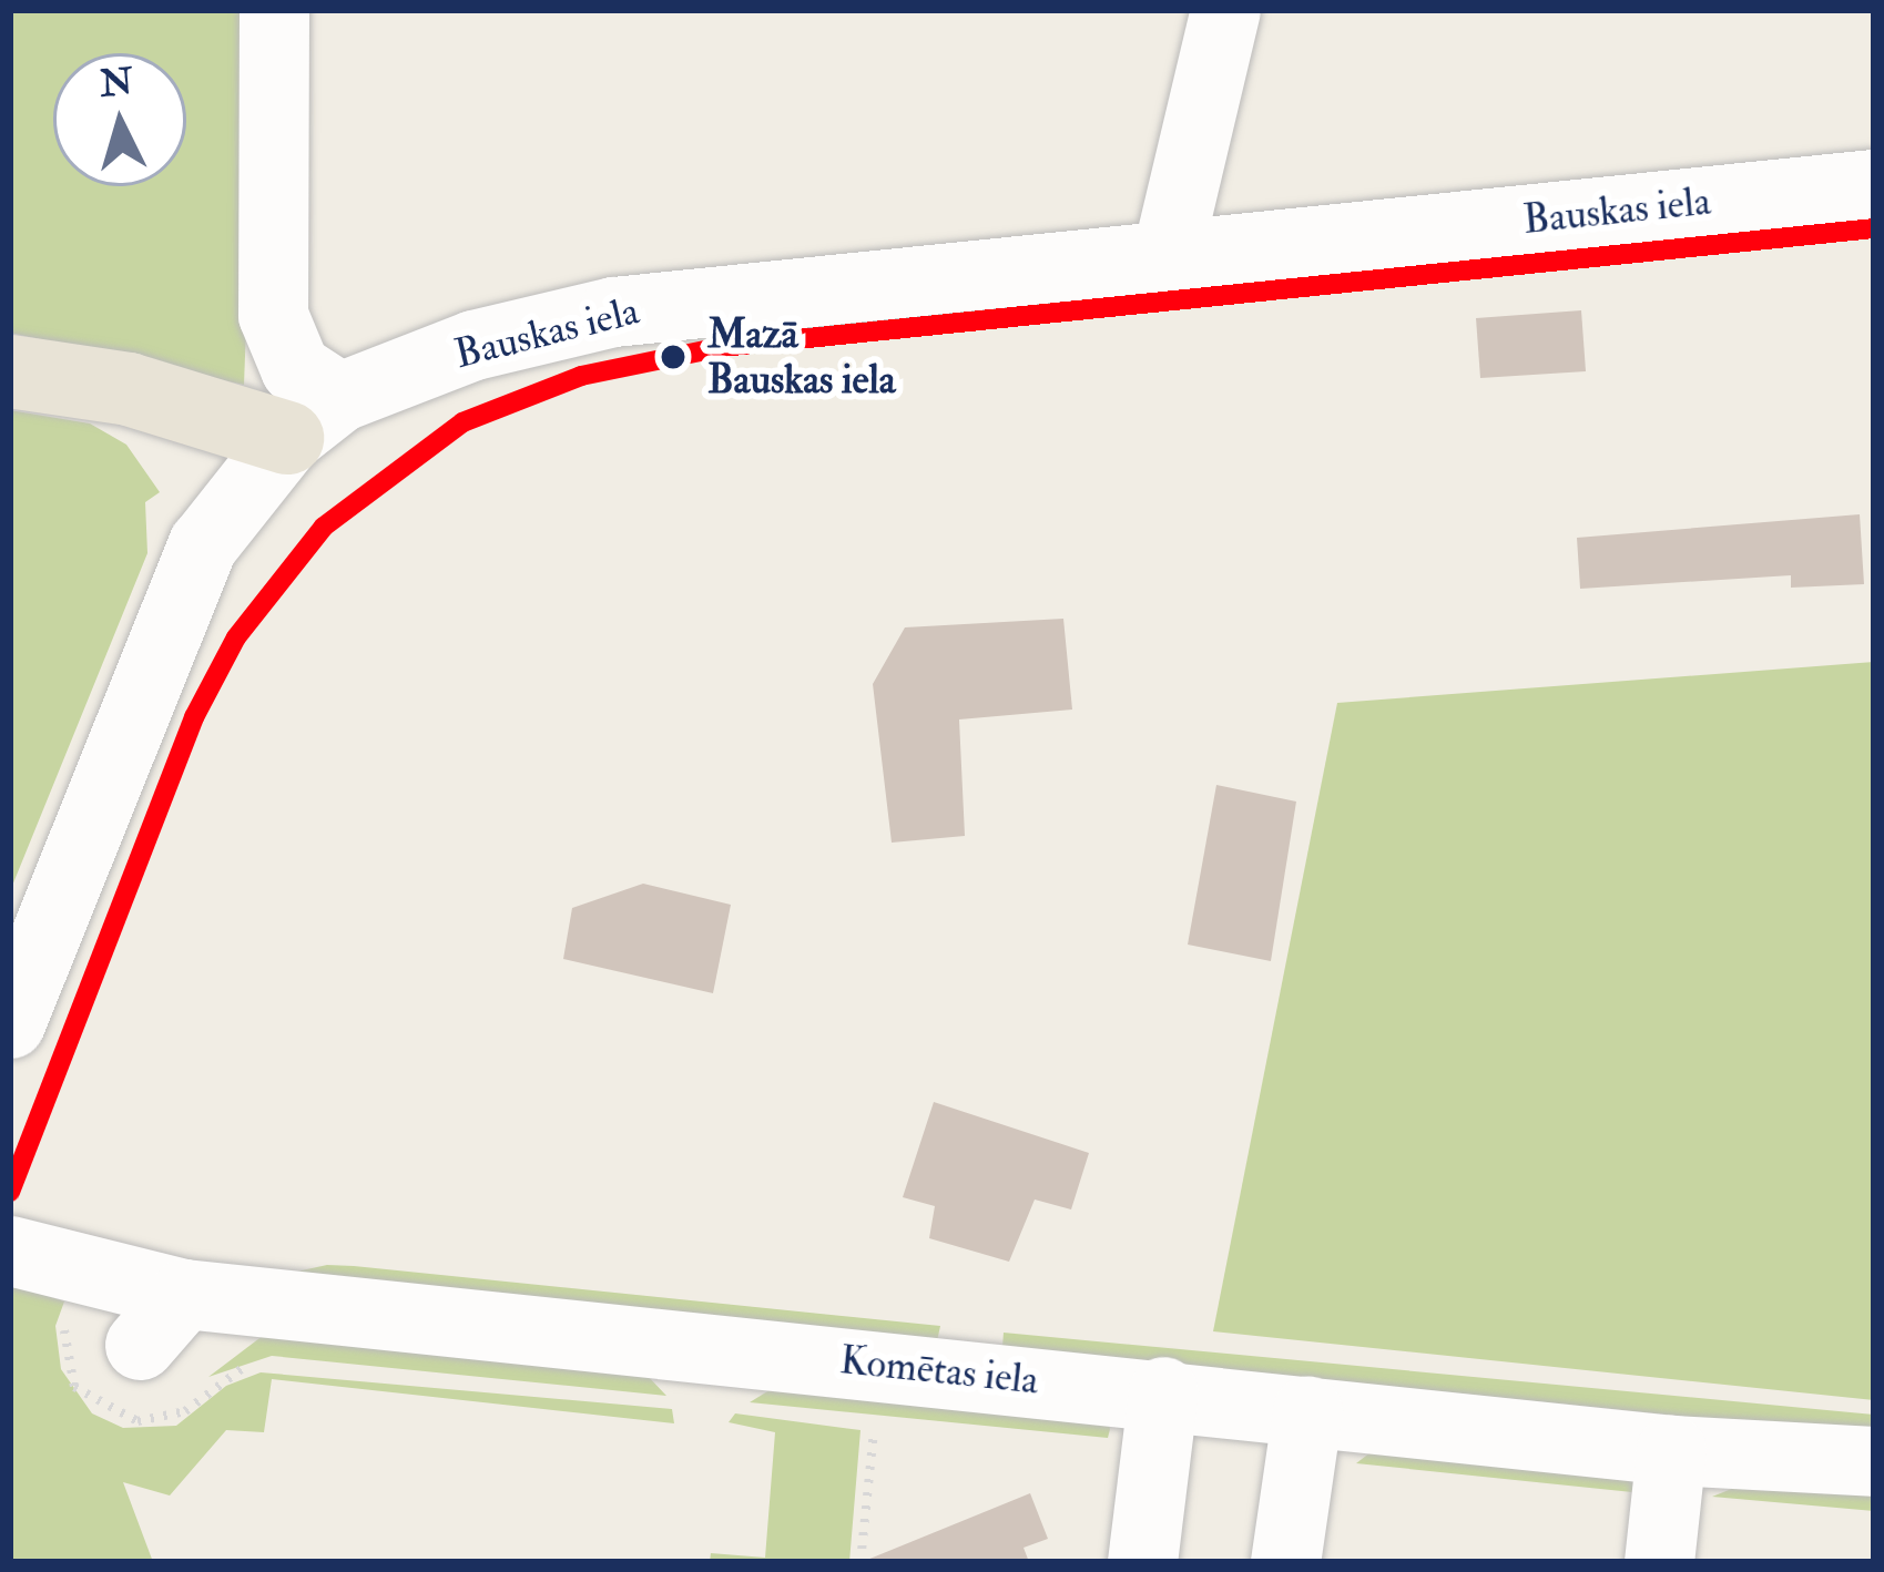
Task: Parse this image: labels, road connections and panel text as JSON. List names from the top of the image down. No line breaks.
{"streets":{"street":["Bauskas iela","Komētas iela"]},"places":["Mazā Bauskas iela"],"north":"top"}
